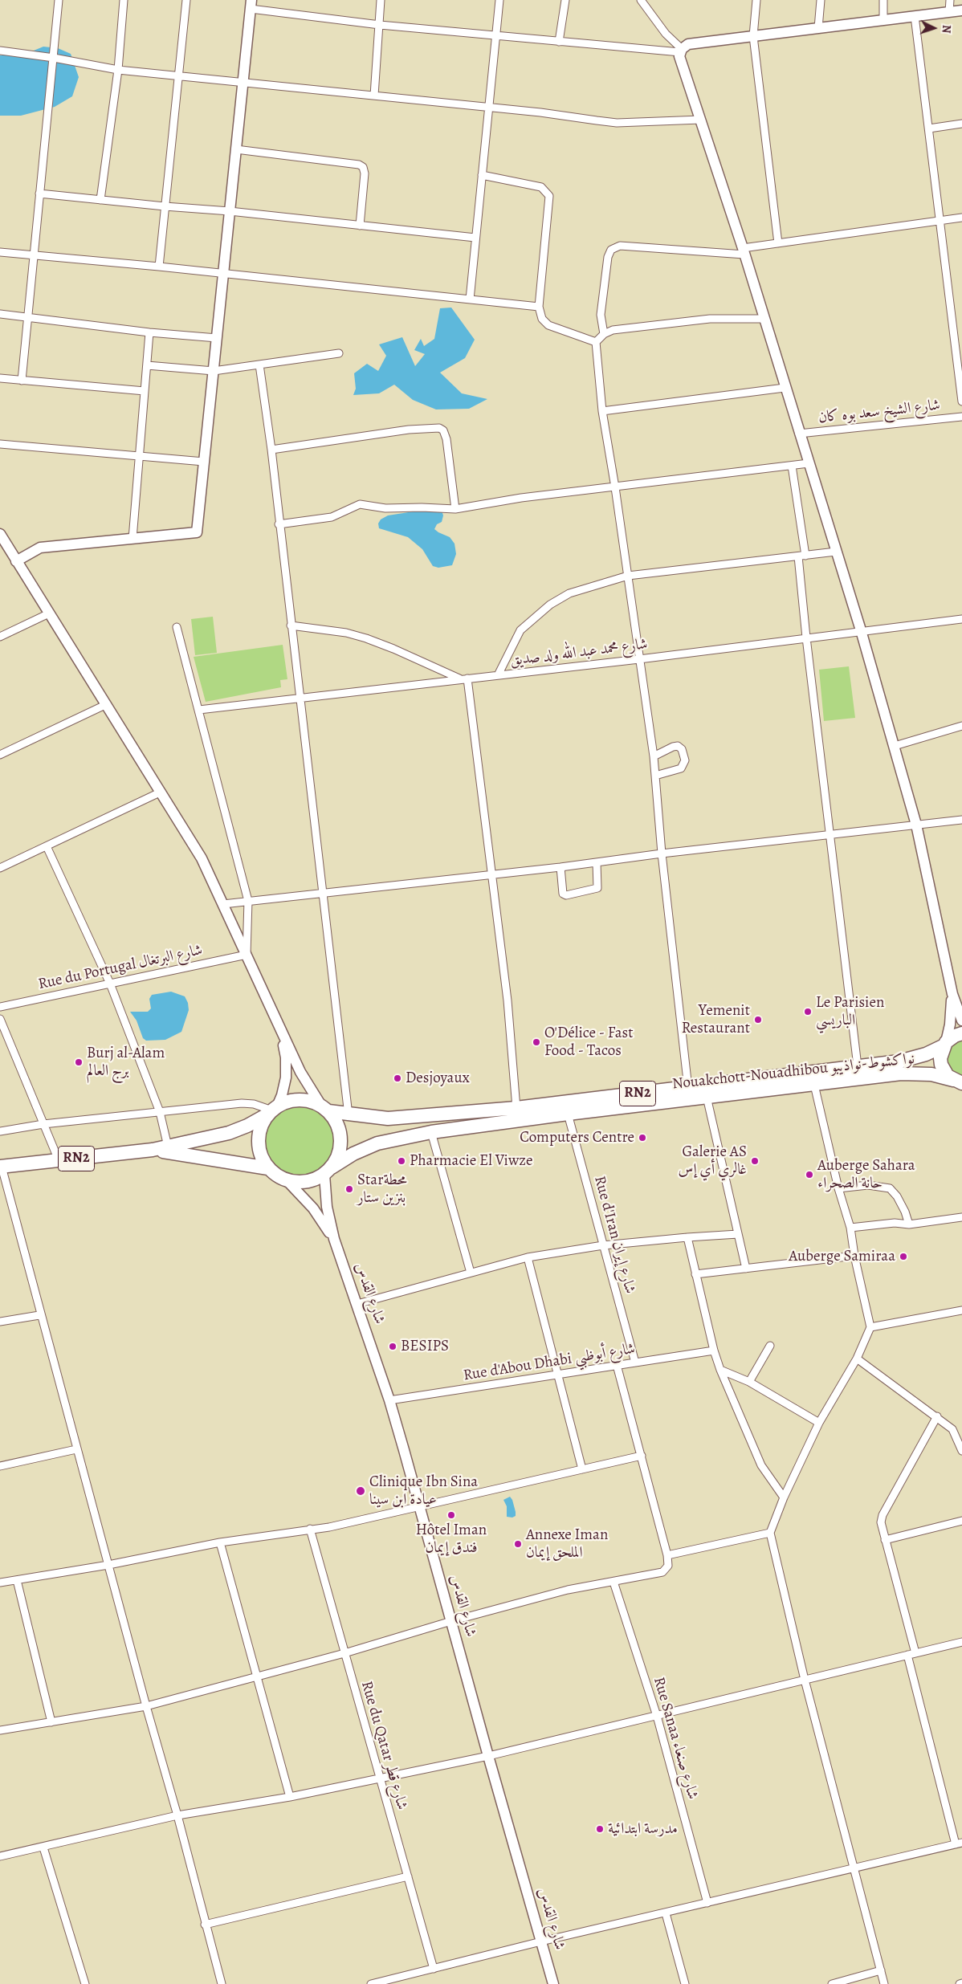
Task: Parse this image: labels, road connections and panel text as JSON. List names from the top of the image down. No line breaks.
{"streets":{"highway":["Nouakchott-Nouadhibou نواكشوط-نواذيبو","RN2"],"street":["شارع الشيخ سعد بوه كان","شارع محمد عبد الله ولد صديق","Rue du Portugal شارع البرتغال","Rue d'Iran شارع إيران","شارع القدس","Rue d'Abou Dhabi شارع أبوظبي","Rue Sanaa شارع صنعاء","Rue du Qatar شارع قطر"]},"crossings":[["Nouakchott-Nouadhibou نواكشوط-نواذيبو","RN2"],["Nouakchott-Nouadhibou نواكشوط-نواذيبو","Rue d'Iran شارع إيران"],["Rue d'Iran شارع إيران","Rue d'Abou Dhabi شارع أبوظبي"],["شارع القدس","Rue d'Abou Dhabi شارع أبوظبي"]],"places":["Le Parisien الباريسي","Yemenit Restaurant","O'Délice - Fast Food - Tacos","Burj al-Alam برج العالم","Desjoyaux","Computers Centre","Pharmacie El Viwze","Galerie AS غالري أي إس","Auberge Sahara حانة الصحراء","Starمحطة بنزين ستار","Auberge Samiraa","BESIPS","Clinique Ibn Sina عيادة ابن سينا","Hôtel Iman فندق إيمان","Annexe Iman الملحق إيمان","مدرسة ابتدائية"],"north":"right"}
